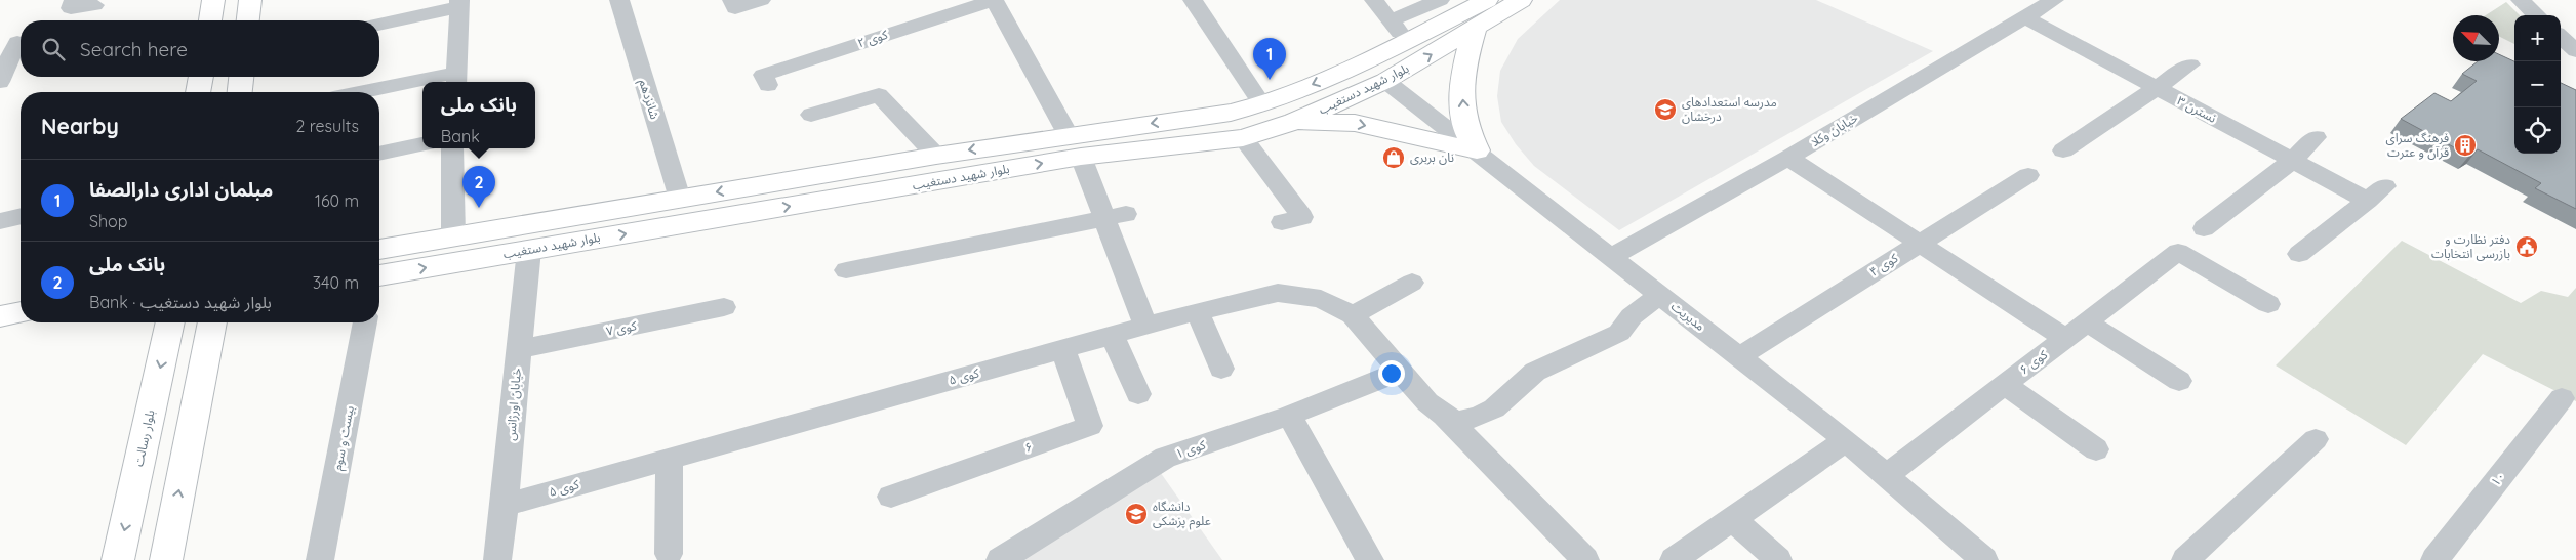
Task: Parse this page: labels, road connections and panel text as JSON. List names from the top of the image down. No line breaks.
{"streets":{"main road":["بلوار شهید دستغیب","بلوار رسالت"],"street":["کوی ۲","شانزدهم","نسترن ۳","خیابان وکلا","کوی ۴","مدیریت","کوی ۷","کوی ۶","کوی ۵","خیابان اورژانس","بیست و سوم","۶","کوی ۱","۱۰"]},"crossings":[["بلوار شهید دستغیب","شانزدهم"],["بلوار شهید دستغیب","مدیریت"],["بلوار شهید دستغیب","خیابان اورژانس"],["نسترن ۳","خیابان وکلا"],["خیابان وکلا","مدیریت"],["کوی ۴","مدیریت"],["مدیریت","کوی ۶"],["کوی ۷","خیابان اورژانس"],["کوی ۵","خیابان اورژانس"],["کوی ۵","۶"],["کوی ۵","کوی ۱"]],"places":{"school or university":["مدرسه استعدادهای درخشان","دانشگاه علوم پزشکی"],"building":["فرهنگ سرای قرآن و عترت"],"shop":["نان بربری"],"public building":["دفتر نظارت و بازرسی انتخابات"]},"north":"top left","page":{"map_buttons":["+","−"],"search":"Search here","pins":["1","2"],"popup":["بانک ملی","Bank"],"heading":["Nearby","2 results"],"list":[{"mark":"1","name":"مبلمان اداری دارالصفا","note":"Shop","value":"160 m"},{"mark":"2","name":"بانک ملی","note":"Bank · بلوار شهید دستغیب","value":"340 m"}]}}
